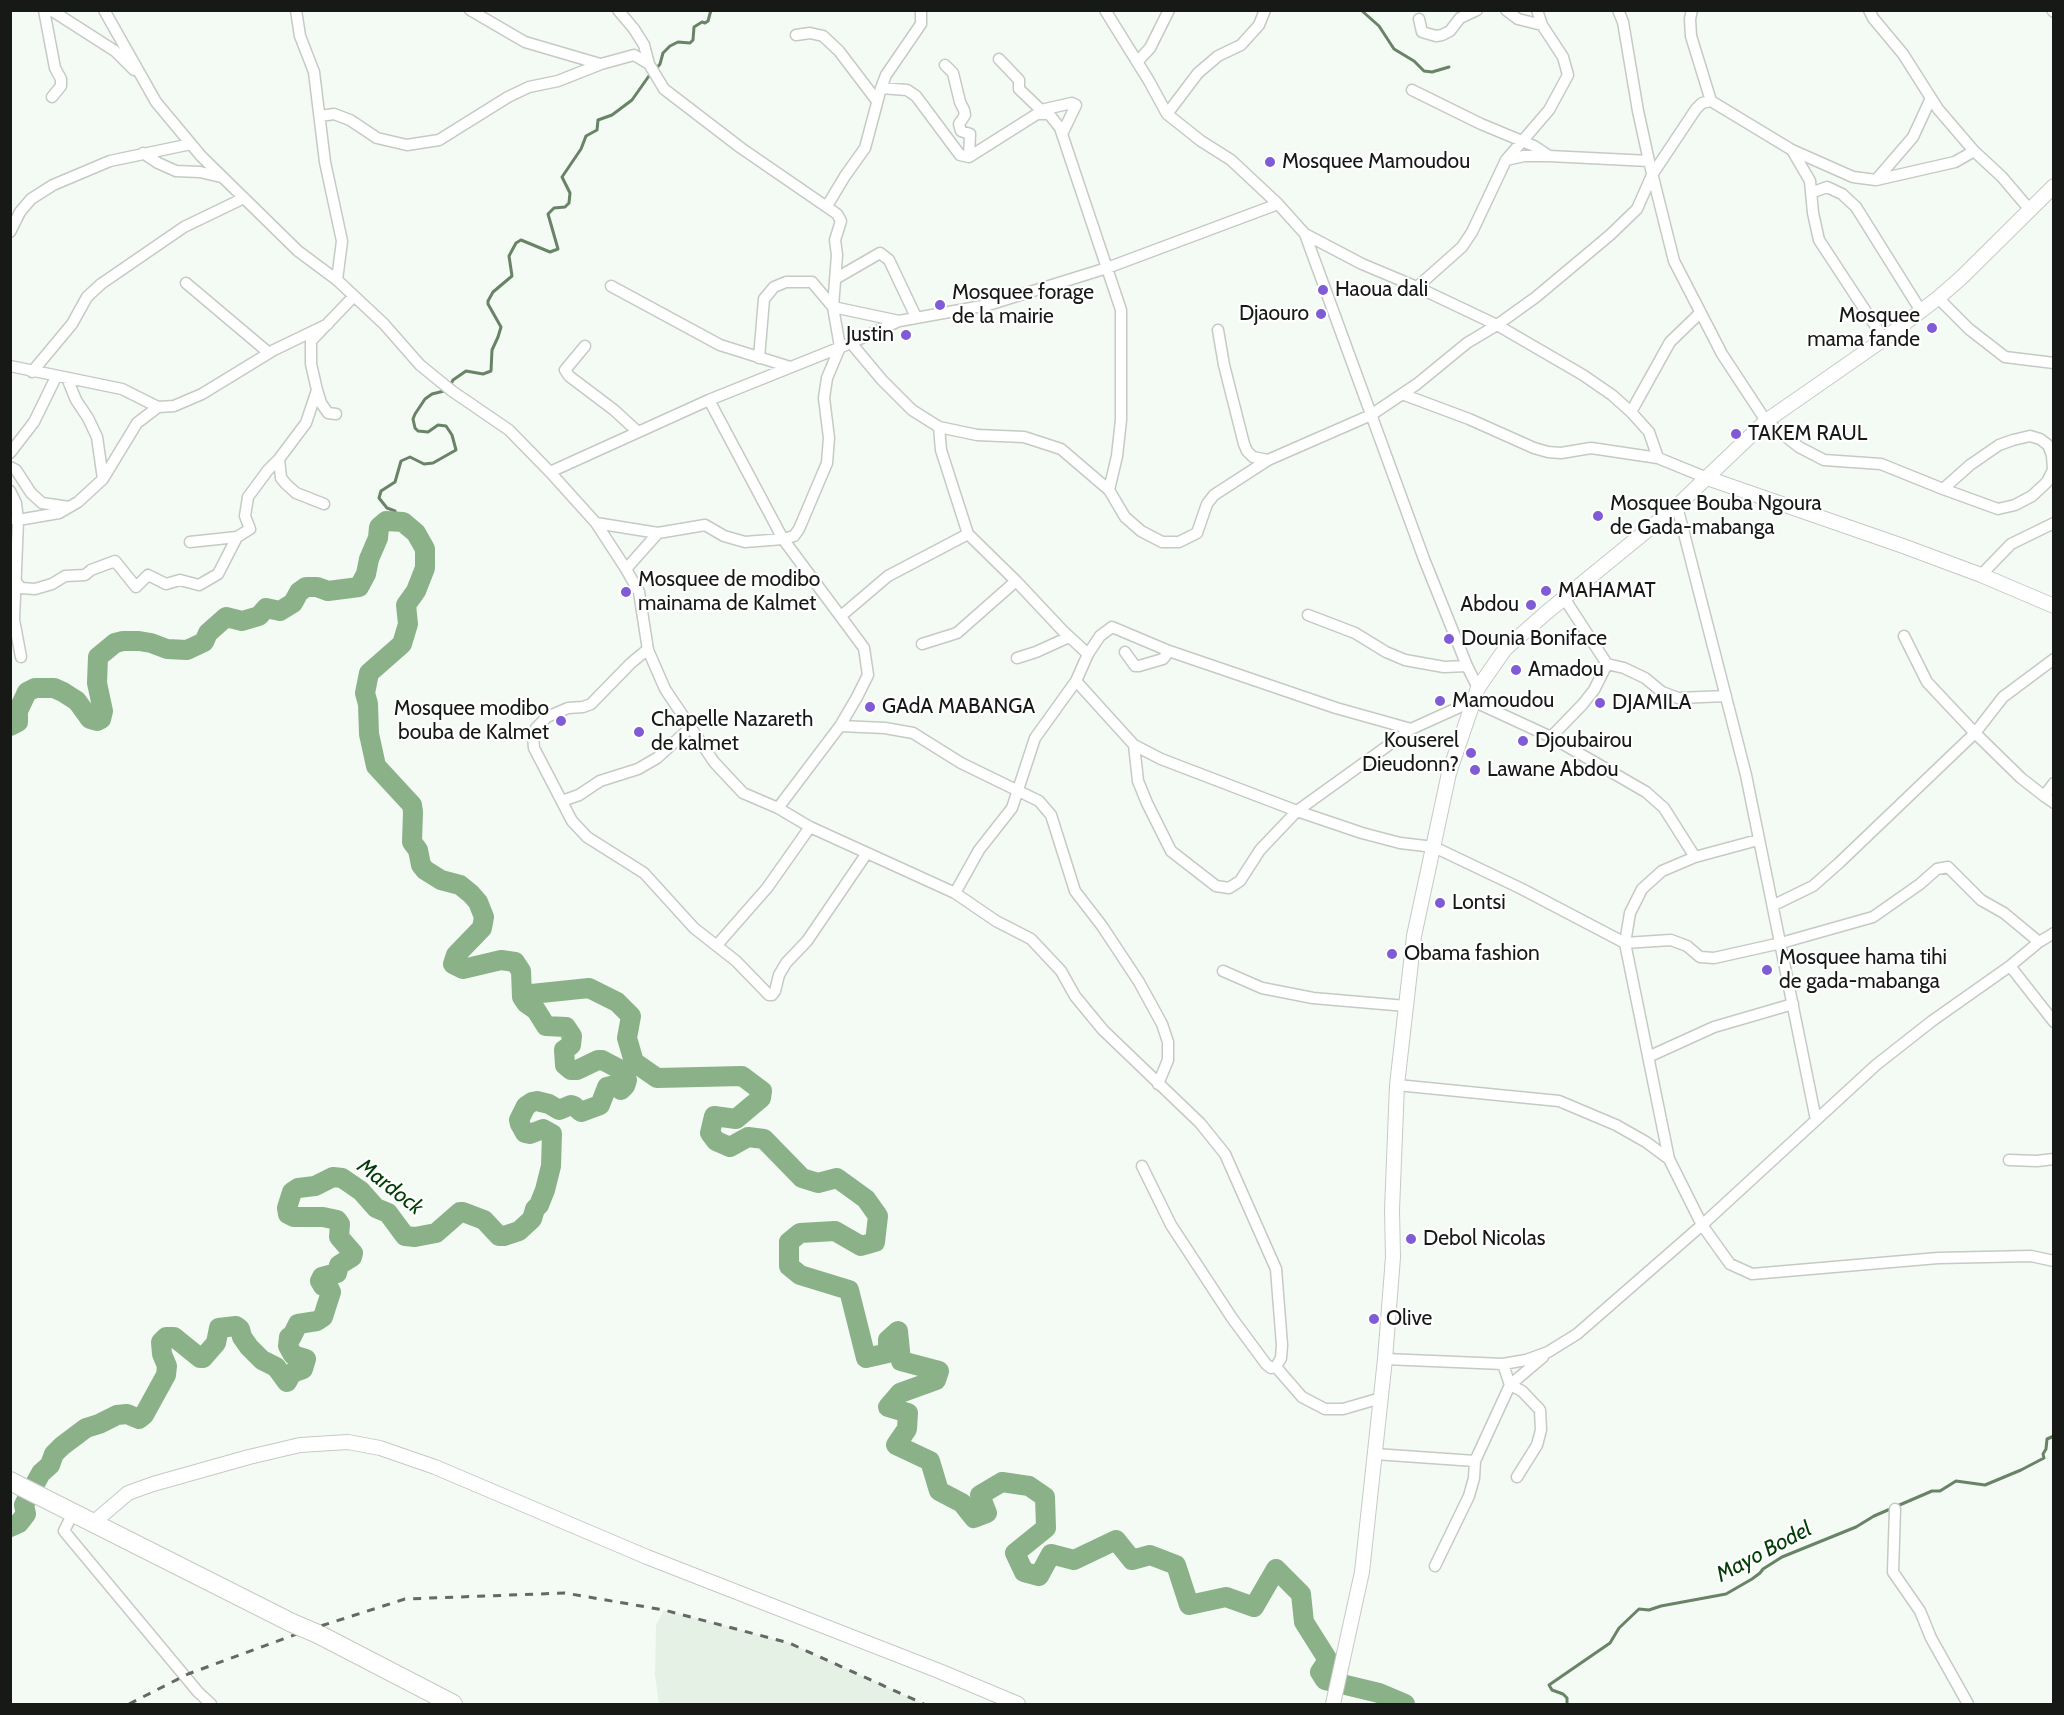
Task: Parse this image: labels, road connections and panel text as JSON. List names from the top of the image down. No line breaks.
{"water":["Mardock","Mayo Bodel"],"places":["Mosquee Mamoudou","Haoua dali","Mosquee forage de la mairie","Djaouro","Mosquee mama fande","Justin","TAKEM RAUL","Mosquee Bouba Ngoura de Gada-mabanga","MAHAMAT","Mosquee de modibo mainama de Kalmet","Abdou","Dounia Boniface","Amadou","Mamoudou","DJAMILA","GAdA MABANGA","Mosquee modibo bouba de Kalmet","Chapelle Nazareth de kalmet","Djoubairou","Kouserel Dieudonn?","Lawane Abdou","Lontsi","Obama fashion","Mosquee hama tihi de gada-mabanga","Debol Nicolas","Olive"]}
